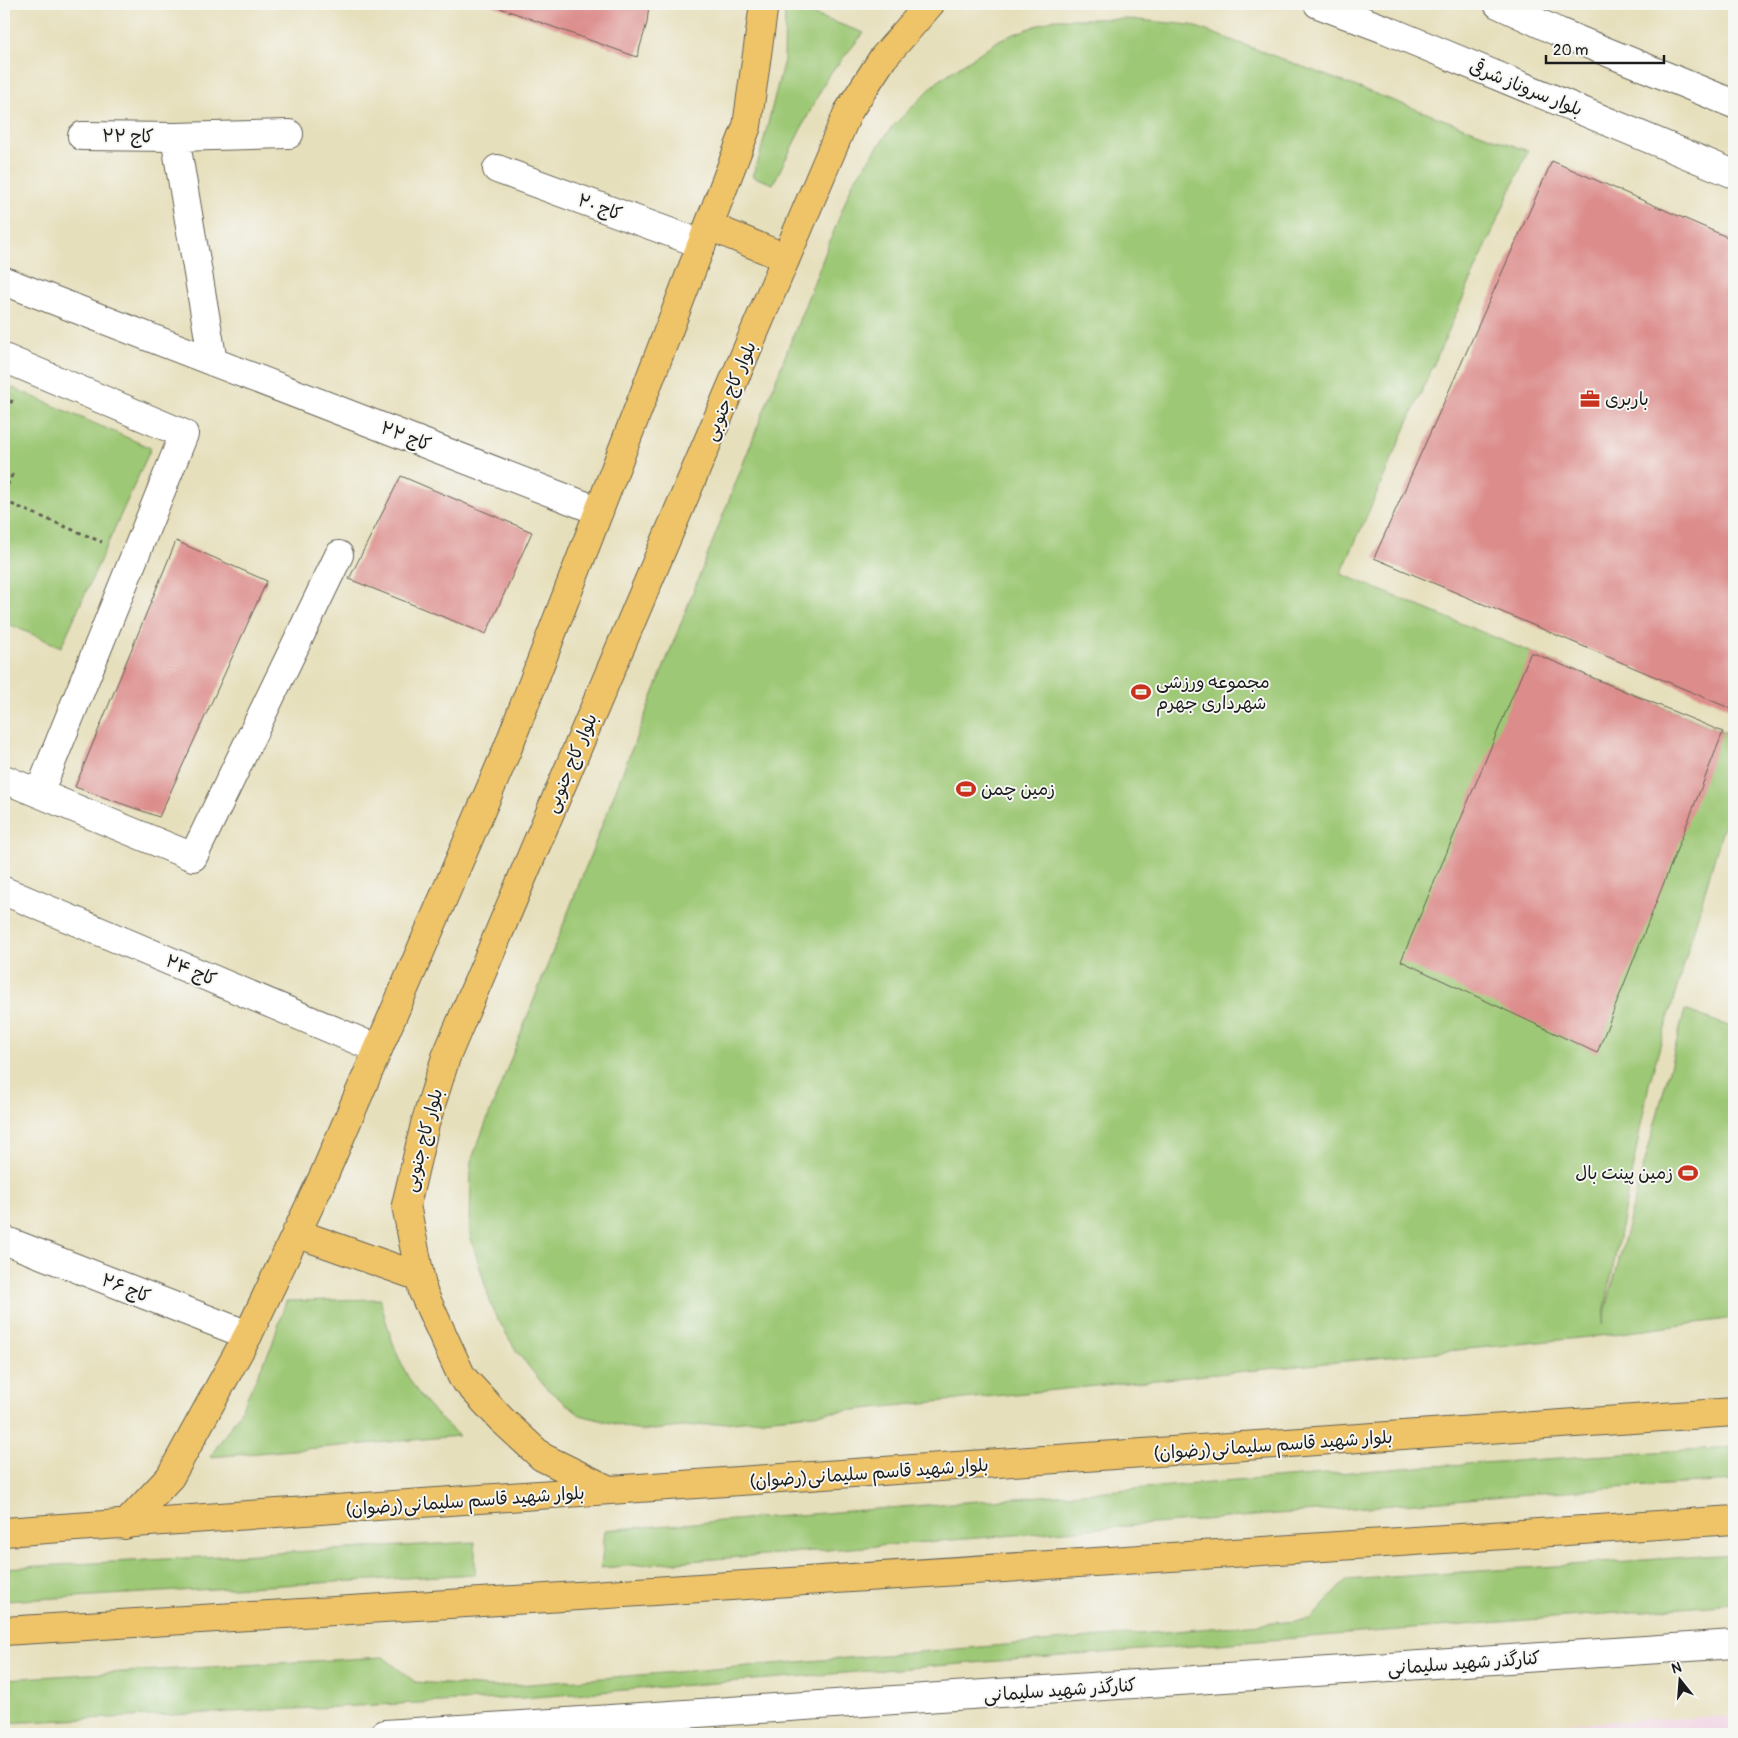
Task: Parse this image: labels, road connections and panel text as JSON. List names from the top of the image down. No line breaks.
{"streets":{"main road":["بلوار کاج جنوبی","بلوار شهید قاسم سلیمانی(رضوان)"],"street":["بلوار سروناز شرقی","کاج ۲۲","کاج ۲۰","کاج ۲۴","کاج ۲۶","کنارگذر شهید سلیمانی"]},"crossings":[["بلوار کاج جنوبی","بلوار شهید قاسم سلیمانی(رضوان)"]],"places":{"office":["باربری"],"sports":["مجموعه ورزشی شهرداری جهرم","زمین چمن","زمین پینت بال"]},"scale_bar":"20 m","north":"top"}
